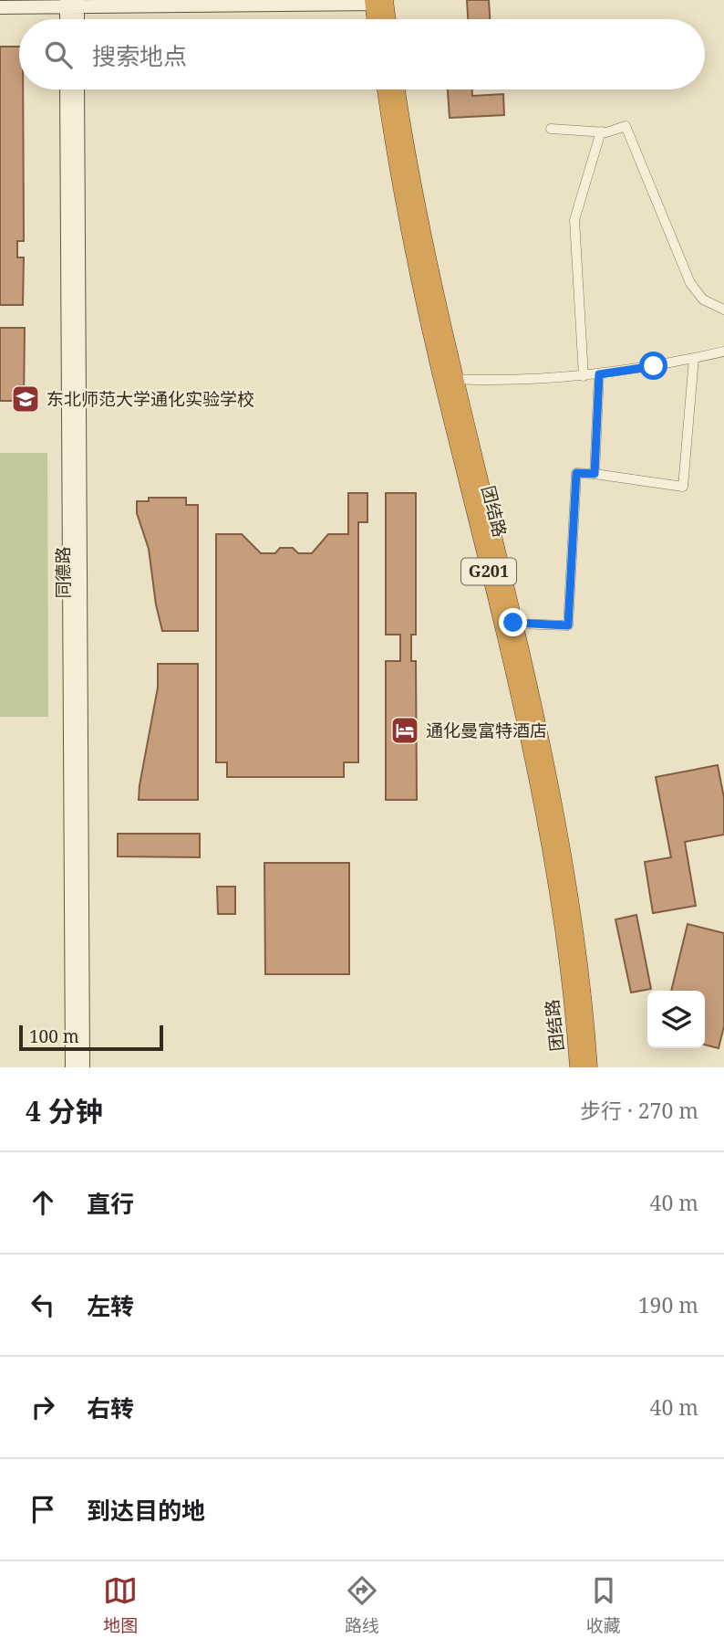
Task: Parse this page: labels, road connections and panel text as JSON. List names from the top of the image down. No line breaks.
{"streets":{"highway":["团结路","G201"],"main road":["同德路"]},"places":{"school or university":["东北师范大学通化实验学校"],"hotel":["通化曼富特酒店"]},"scale_bar":"100 m","page":{"search":"搜索地点","scale":"100 m","heading":["4 分钟","步行 · 270 m"],"list":[["直行","40 m"],["左转","190 m"],["右转","40 m"],"到达目的地"],"nav":["地图","路线","收藏"]}}
